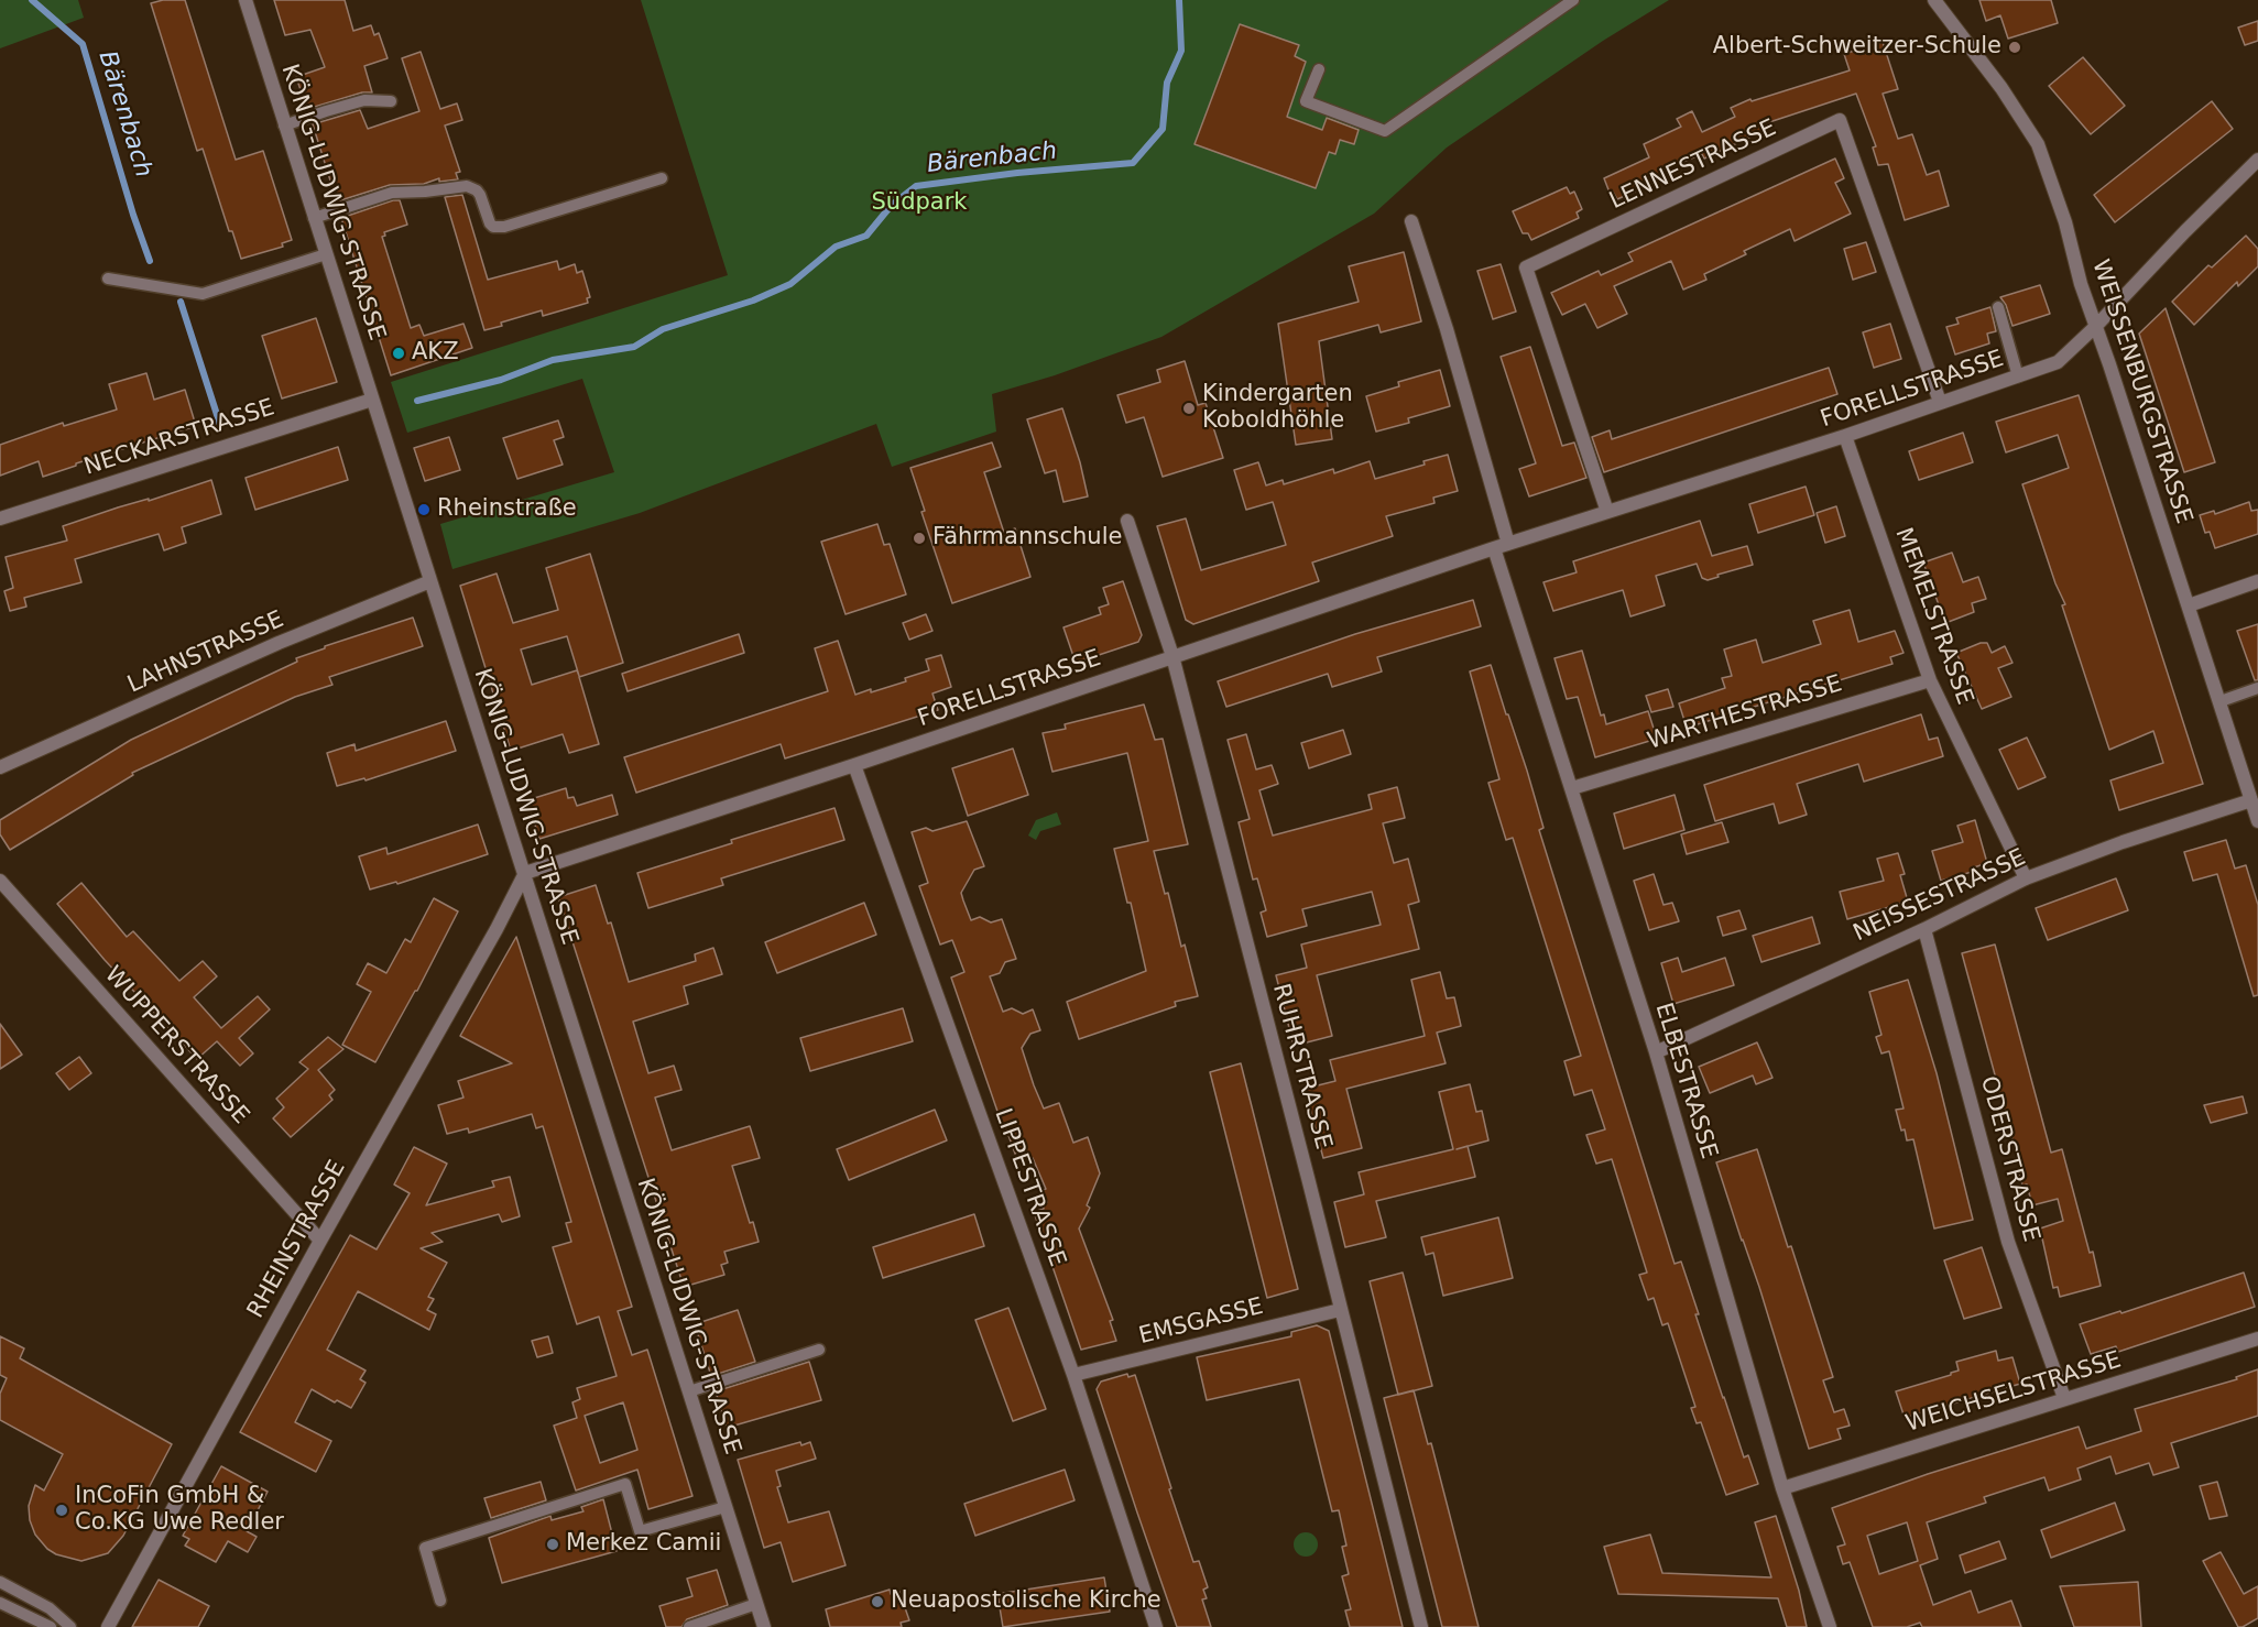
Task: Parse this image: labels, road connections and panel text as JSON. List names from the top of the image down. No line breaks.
{"streets":{"street":["LENNESTRASSE","KÖNIG-LUDWIG-STRASSE","FORELLSTRASSE","WEISSENBURGSTRASSE","NECKARSTRASSE","MEMELSTRASSE","LAHNSTRASSE","WARTHESTRASSE","NEISSESTRASSE","WUPPERSTRASSE","RUHRSTRASSE","ELBESTRASSE","ODERSTRASSE","LIPPESTRASSE","RHEINSTRASSE","EMSGASSE","WEICHSELSTRASSE"]},"crossings":[["LENNESTRASSE","FORELLSTRASSE"],["KÖNIG-LUDWIG-STRASSE","FORELLSTRASSE"],["KÖNIG-LUDWIG-STRASSE","NECKARSTRASSE"],["KÖNIG-LUDWIG-STRASSE","LAHNSTRASSE"],["KÖNIG-LUDWIG-STRASSE","RHEINSTRASSE"],["FORELLSTRASSE","WEISSENBURGSTRASSE"],["FORELLSTRASSE","MEMELSTRASSE"],["FORELLSTRASSE","RUHRSTRASSE"],["FORELLSTRASSE","ELBESTRASSE"],["FORELLSTRASSE","LIPPESTRASSE"],["FORELLSTRASSE","RHEINSTRASSE"],["WEISSENBURGSTRASSE","NEISSESTRASSE"],["MEMELSTRASSE","WARTHESTRASSE"],["MEMELSTRASSE","NEISSESTRASSE"],["WARTHESTRASSE","ELBESTRASSE"],["NEISSESTRASSE","ELBESTRASSE"],["NEISSESTRASSE","ODERSTRASSE"],["WUPPERSTRASSE","RHEINSTRASSE"],["RUHRSTRASSE","EMSGASSE"],["ELBESTRASSE","WEICHSELSTRASSE"],["ODERSTRASSE","WEICHSELSTRASSE"],["LIPPESTRASSE","EMSGASSE"]],"water":["Bärenbach"],"parks":["Südpark"],"places":["Albert-Schweitzer-Schule","AKZ","Kindergarten Koboldhöhle","Rheinstraße","Fährmannschule","InCoFin GmbH & Co.KG Uwe Redler","Merkez Camii","Neuapostolische Kirche"]}
